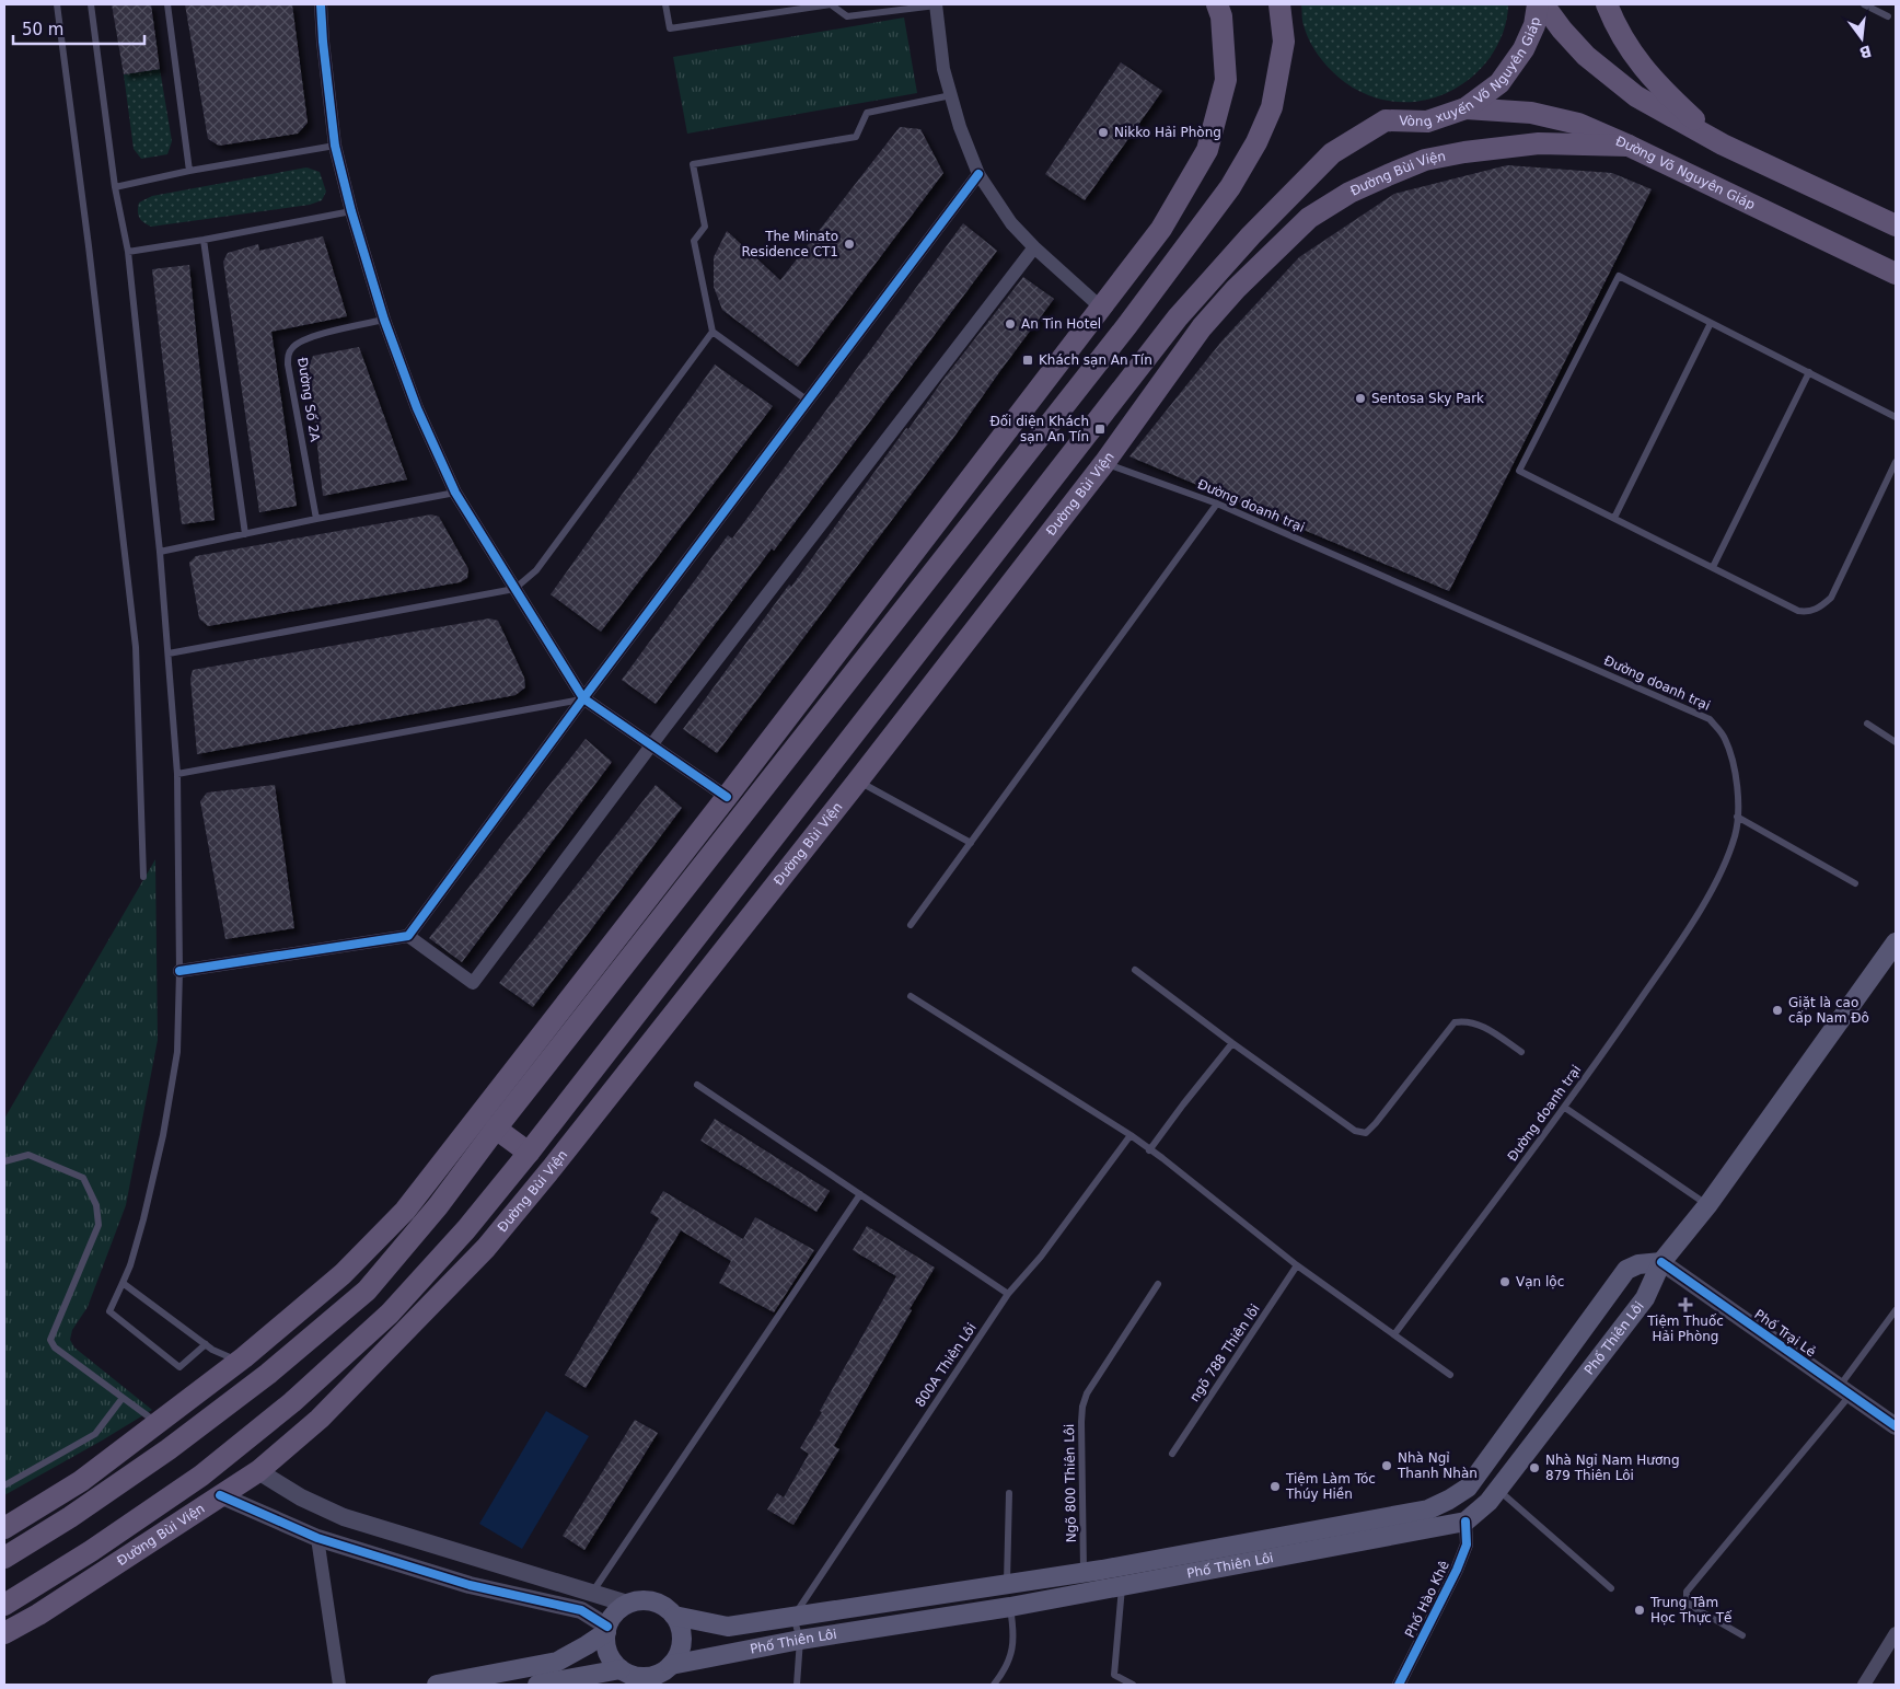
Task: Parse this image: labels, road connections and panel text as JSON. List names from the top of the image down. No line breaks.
{"streets":{"main road":["Vòng xuyến Võ Nguyên Giáp","Đường Võ Nguyên Giáp","Đường Bùi Viện","Phố Thiên Lôi"],"street":["Phố Trại Lẻ","Phố Hào Khê"],"lane":["Đường Số 2A","Đường doanh trại","ngõ 788 Thiên lôi","800A Thiên Lôi","Ngõ 800 Thiên Lôi"]},"crossings":[["Vòng xuyến Võ Nguyên Giáp","Đường Võ Nguyên Giáp"],["Vòng xuyến Võ Nguyên Giáp","Đường Bùi Viện"],["Đường Võ Nguyên Giáp","Đường Bùi Viện"],["Đường Bùi Viện","Đường doanh trại"],["Phố Trại Lẻ","Phố Thiên Lôi"],["Phố Thiên Lôi","800A Thiên Lôi"],["Phố Thiên Lôi","Ngõ 800 Thiên Lôi"],["Phố Thiên Lôi","Phố Hào Khê"]],"places":{"other":["Nikko Hải Phòng","The Minato Residence CT1","An Tin Hotel","Sentosa Sky Park","Giặt là cao cấp Nam Đô","Vạn lộc","Nhà Ngỉ Thanh Nhàn","Nhà Ngỉ Nam Hương 879 Thiên Lôi","Tiệm Làm Tóc Thúy Hiền","Trung Tâm Học Thực Tế"],"transit":["Khách sạn An Tín","Đối diện Khách sạn An Tín"],"health":["Tiệm Thuốc Hải Phòng"]},"scale_bar":"50 m","north":"bottom"}
